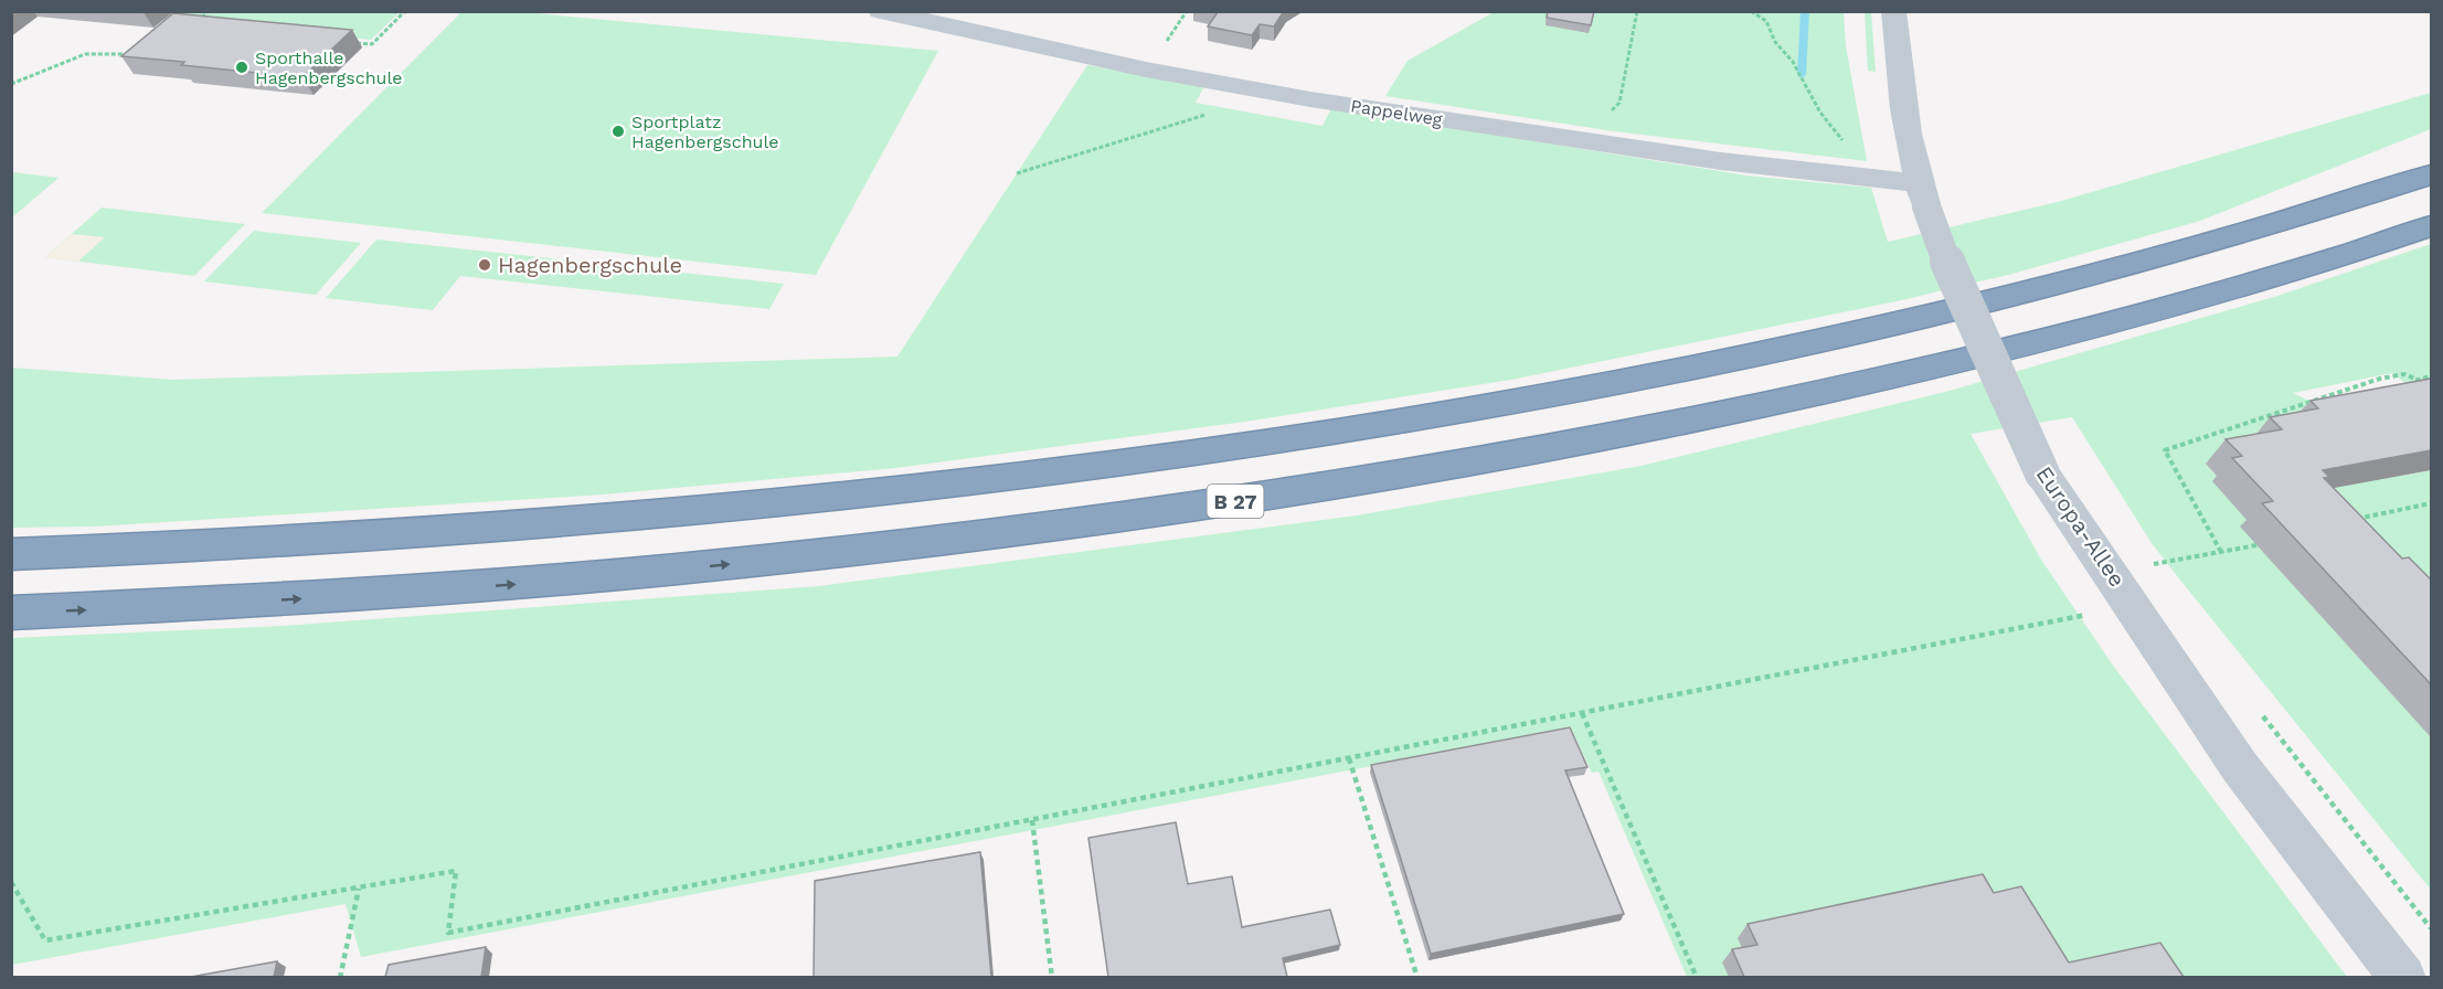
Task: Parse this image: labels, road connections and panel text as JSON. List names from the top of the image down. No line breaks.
{"streets":{"highway":["B 27"],"street":["Pappelweg","Europa-Allee"]},"crossings":[["Pappelweg","Europa-Allee"]],"places":["Sporthalle Hagenbergschule","Sportplatz Hagenbergschule","Hagenbergschule"]}
